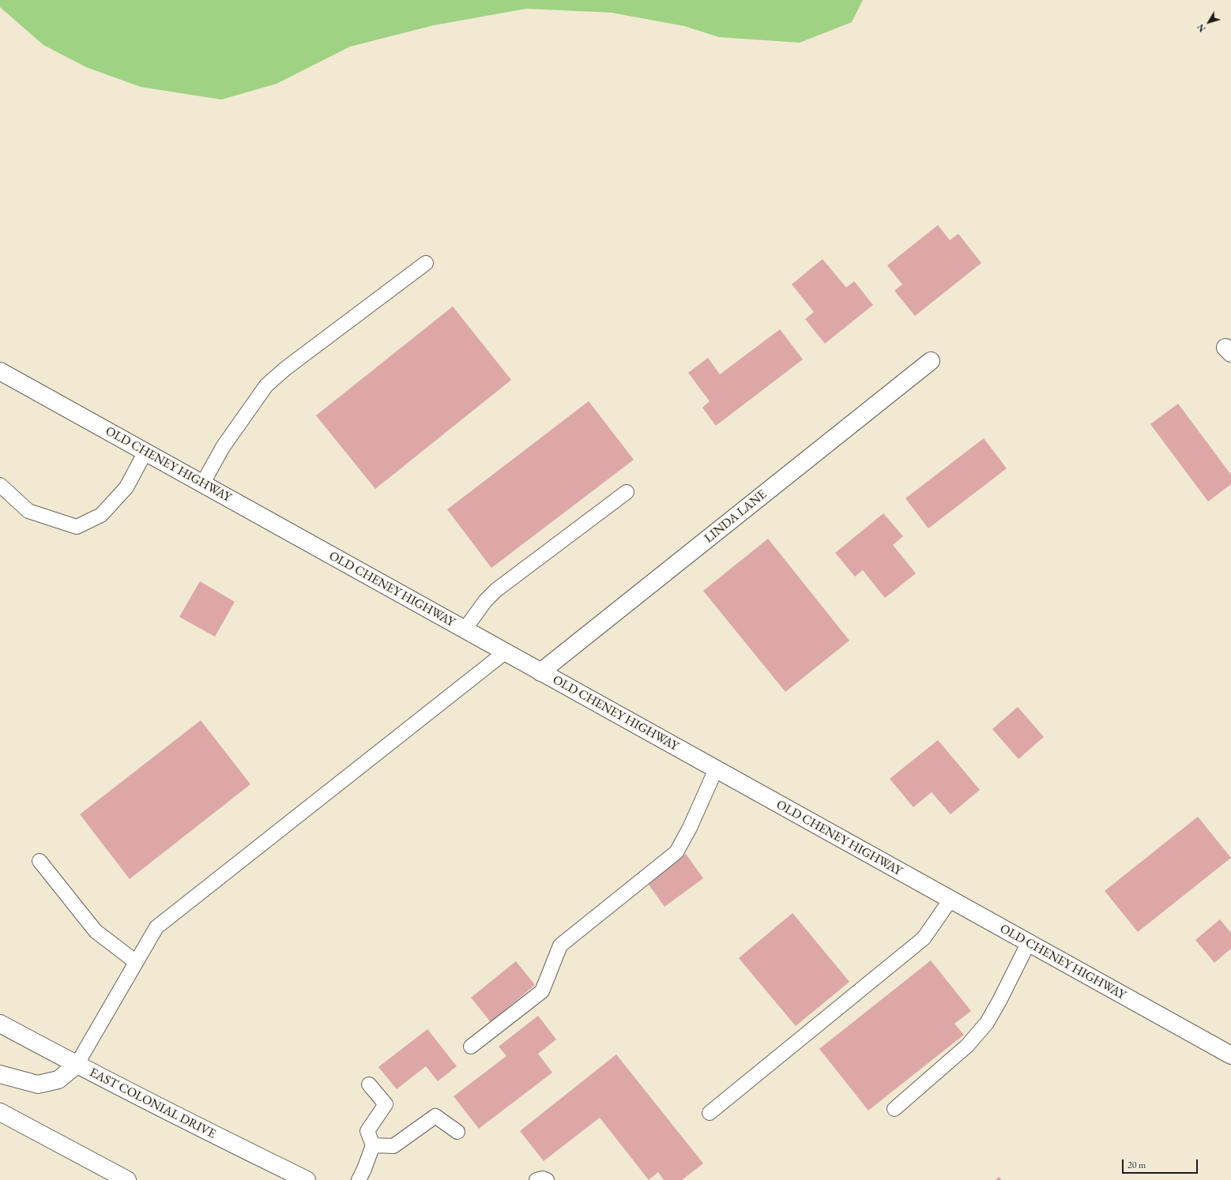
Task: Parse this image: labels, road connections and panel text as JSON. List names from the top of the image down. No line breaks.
{"streets":{"main road":["OLD CHENEY HIGHWAY","LINDA LANE","EAST COLONIAL DRIVE"]},"crossings":[["OLD CHENEY HIGHWAY","LINDA LANE"]],"scale_bar":"20 m","north":"bottom left"}
